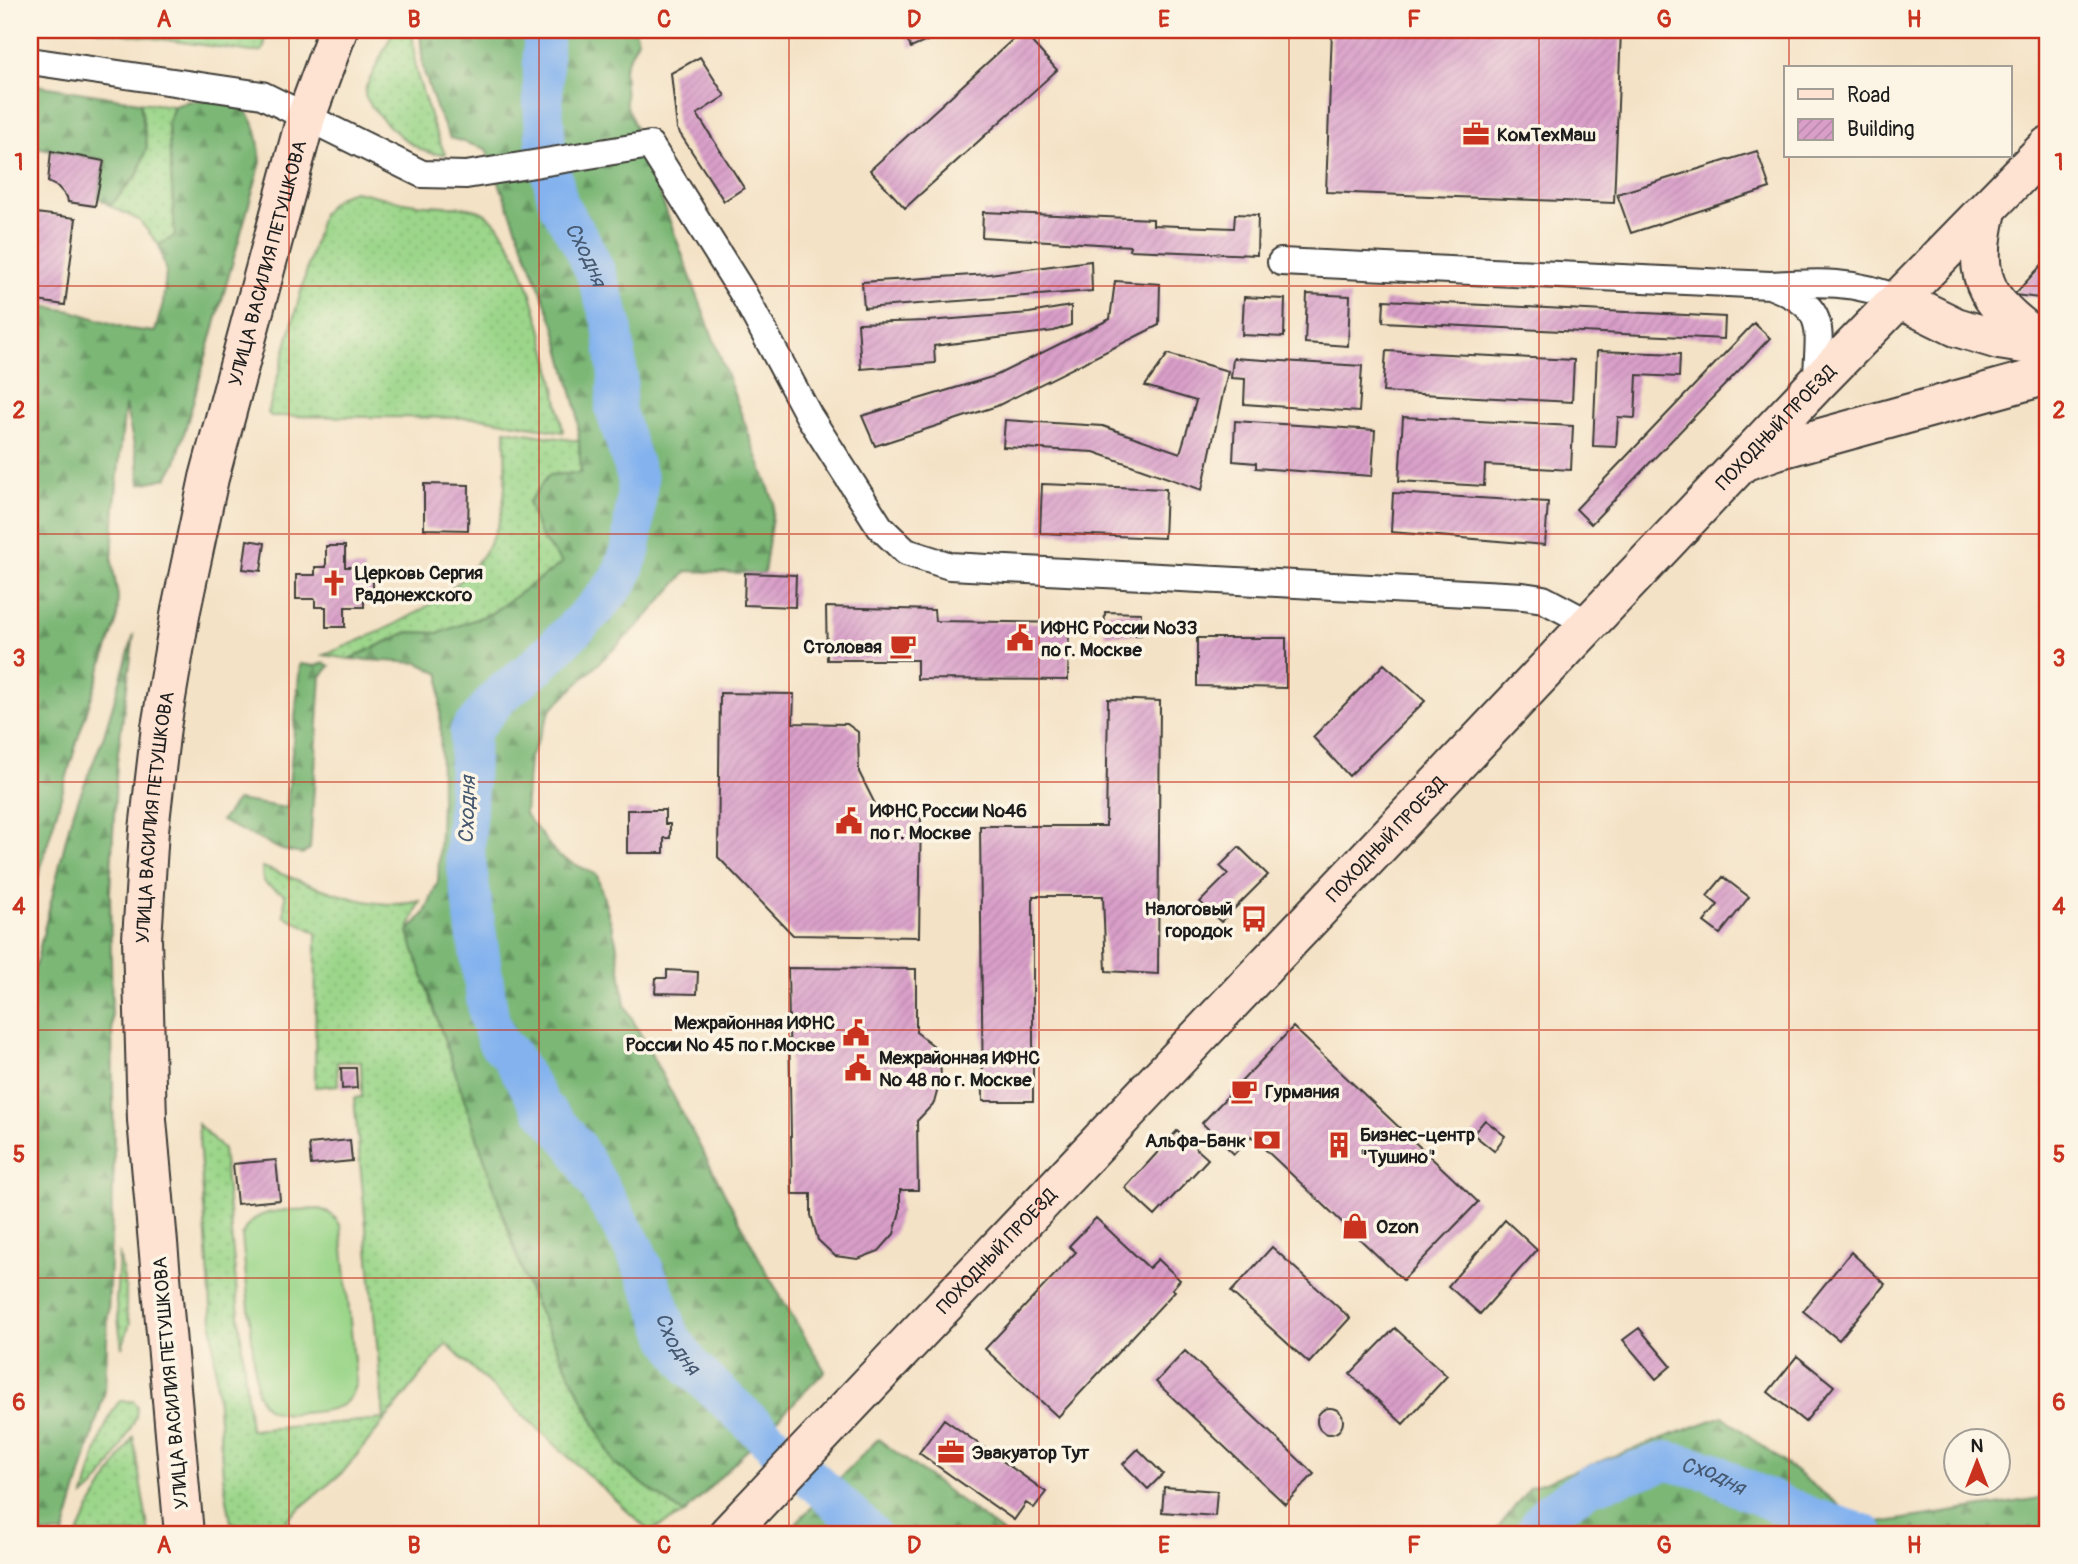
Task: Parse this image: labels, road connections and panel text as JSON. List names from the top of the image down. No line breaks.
{"streets":{"main road":["УЛИЦА ВАСИЛИЯ ПЕТУШКОВА","ПОХОДНЫЙ ПРОЕЗД"]},"water":["Сходня"],"places":{"office":["КомТехМаш","Эвакуатор Тут"],"church":["Церковь Сергия Радонежского"],"public building":["ИФНС России №33 по г. Москве","ИФНС России №46 по г. Москве","Межрайонная ИФНС России № 45 по г.Москве","Межрайонная ИФНС № 48 по г. Москве"],"cafe":["Столовая","Гурмания"],"bus stop":["Налоговый городок"],"bank":["Альфа-Банк"],"building":["Бизнес-центр \"Тушино\""],"shop":["Ozon"]},"legend":["Road","Building"],"north":"top","grid":{"columns":["A","B","C","D","E","F","G","H"],"rows":["1","2","3","4","5","6"]}}
